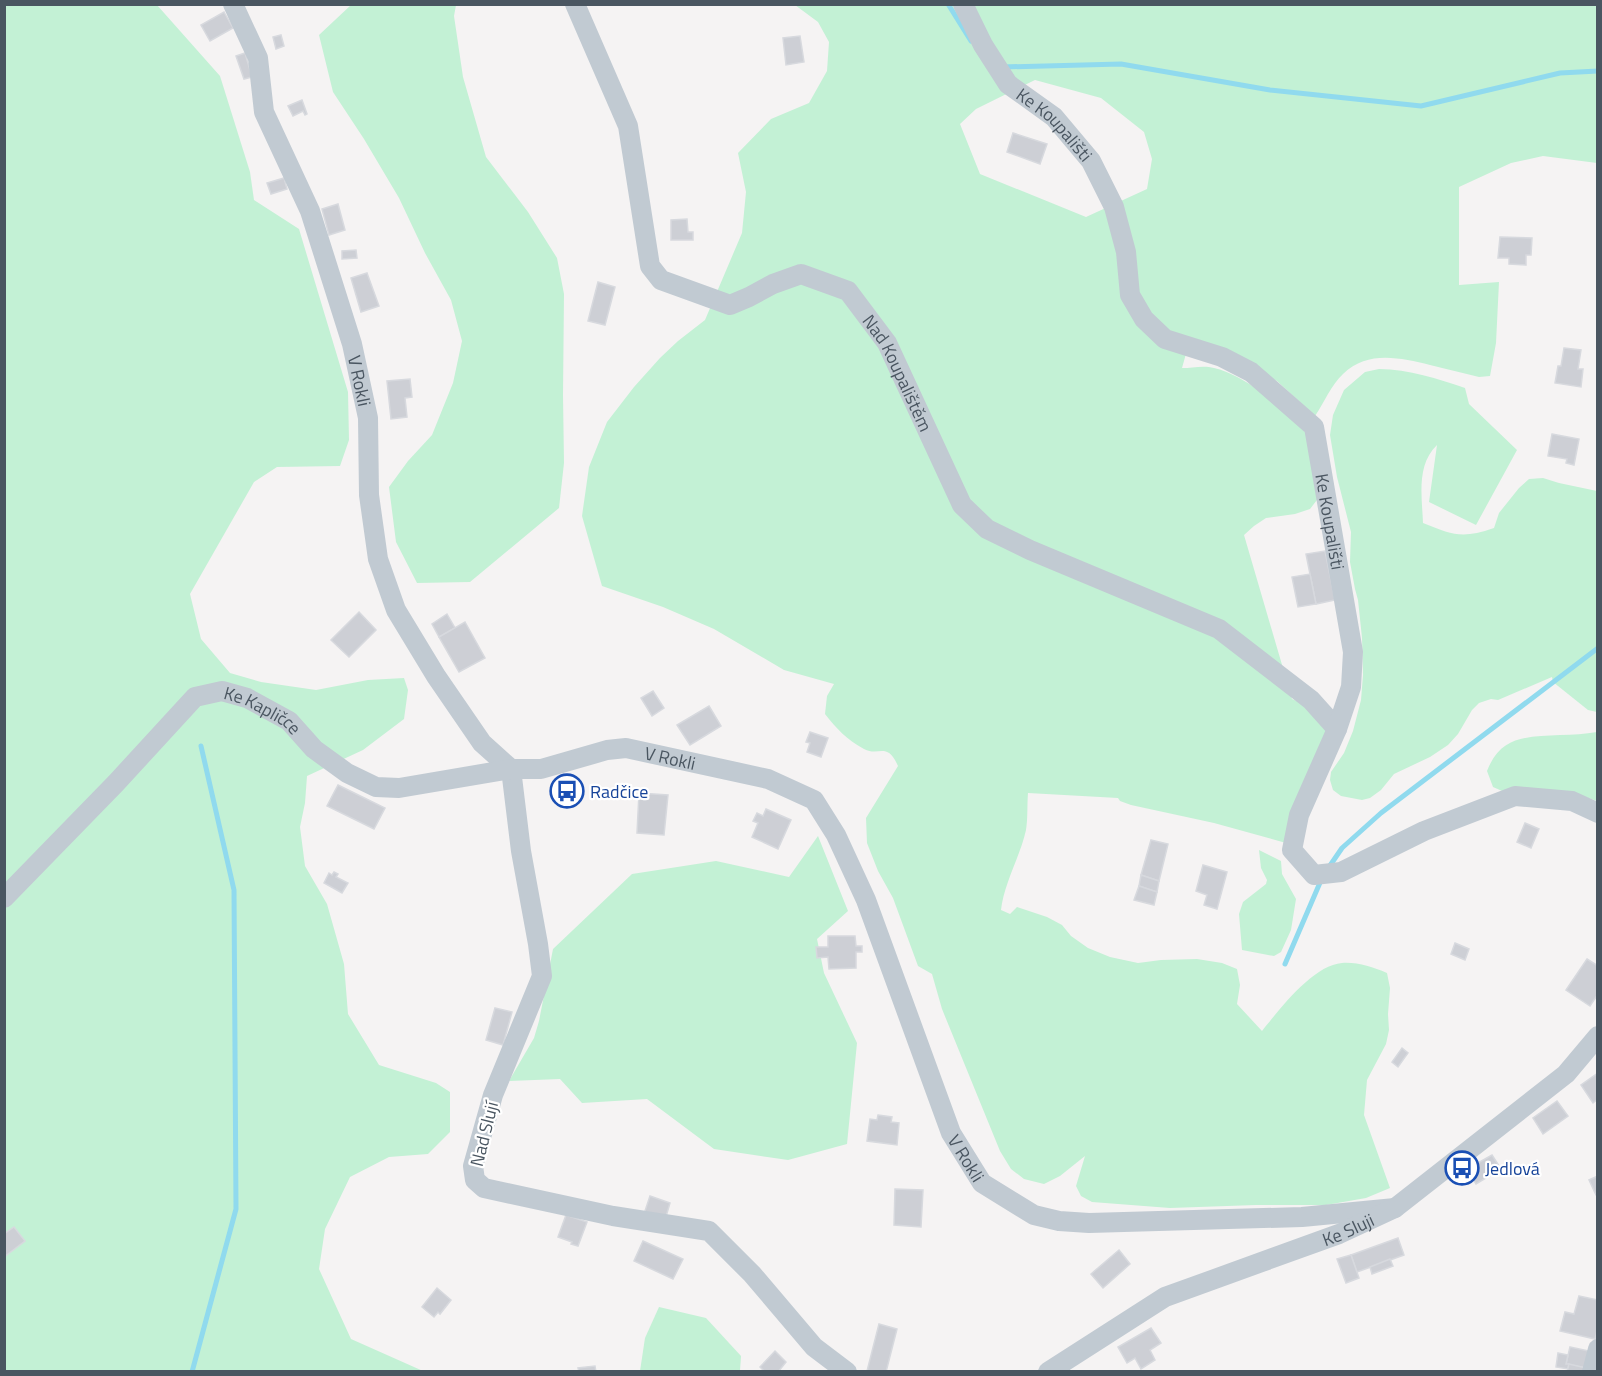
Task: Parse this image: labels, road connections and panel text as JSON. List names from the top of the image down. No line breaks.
{"streets":{"street":["Ke Koupališti","Nad Koupalištěm","V Rokli","Ke Kapličce","Nad Slují","Ke Sluji"]},"crossings":[["Ke Koupališti","Nad Koupalištěm"],["V Rokli","Ke Kapličce"],["V Rokli","Nad Slují"],["V Rokli","Ke Sluji"],["Ke Kapličce","Nad Slují"]],"places":{"bus stop":["Radčice","Jedlová"]}}
